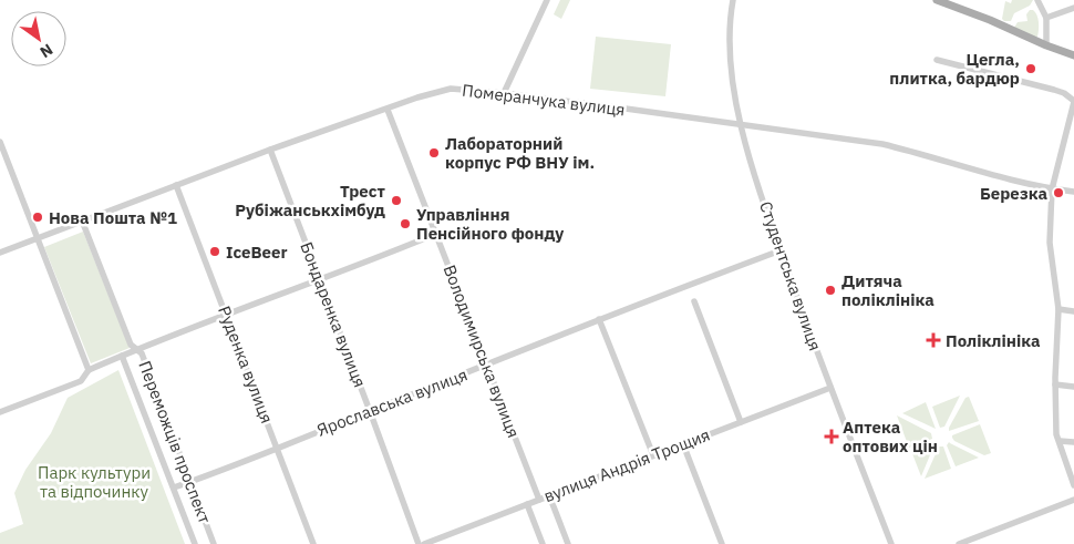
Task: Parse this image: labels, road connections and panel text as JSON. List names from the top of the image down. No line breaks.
{"streets":{"street":["Померанчука вулиця","Студентська вулиця","Бондаренка вулиця","Володимирська вулиця","Руденка вулиця","Ярославська вулиця","Переможців проспект","вулиця Андрія Трощия"]},"crossings":[["Померанчука вулиця","Студентська вулиця"],["Померанчука вулиця","Бондаренка вулиця"],["Померанчука вулиця","Володимирська вулиця"],["Померанчука вулиця","Руденка вулиця"],["Померанчука вулиця","Переможців проспект"],["Студентська вулиця","Ярославська вулиця"],["Студентська вулиця","вулиця Андрія Трощия"],["Бондаренка вулиця","Ярославська вулиця"],["Володимирська вулиця","Ярославська вулиця"],["Володимирська вулиця","вулиця Андрія Трощия"],["Руденка вулиця","Ярославська вулиця"],["Ярославська вулиця","Переможців проспект"]],"parks":["Парк культури та відпочинку"],"places":{"other":["Цегла, плитка, бардюр","Лабораторний корпус РФ ВНУ ім.","Березка","Трест Рубіжанськхімбуд","Нова Пошта №1","Управління Пенсійного фонду","IceBeer","Дитяча поліклініка"],"health":["Поліклініка","Аптека оптових цін"]},"north":"bottom right"}
